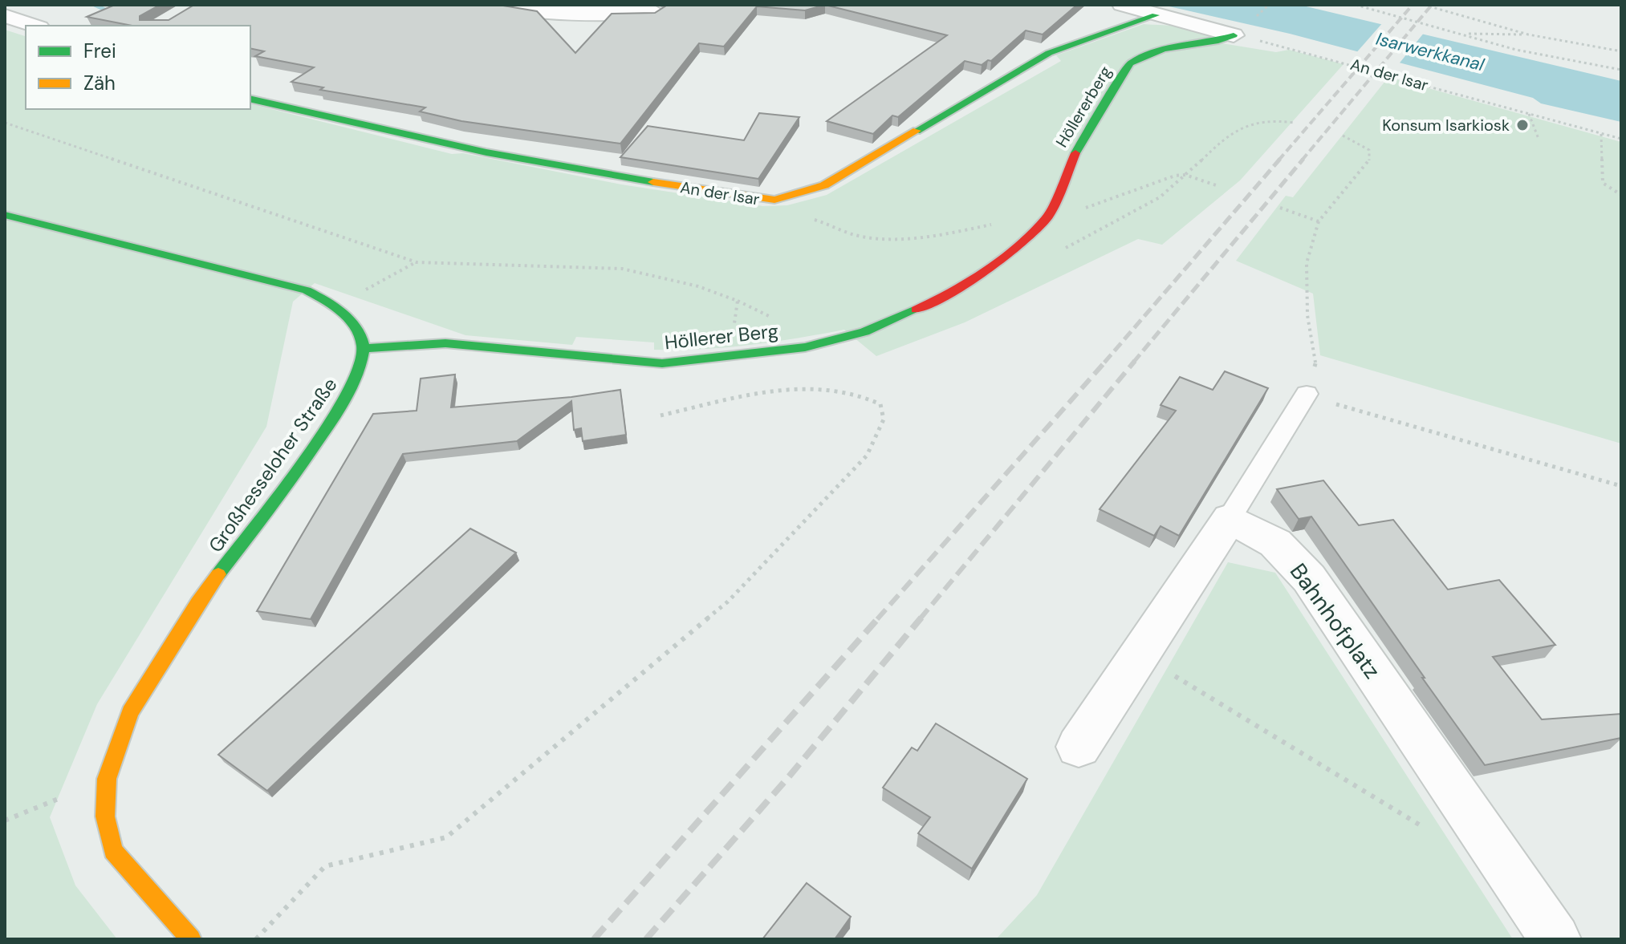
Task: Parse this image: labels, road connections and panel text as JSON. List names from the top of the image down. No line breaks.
{"streets":{"street":["An der Isar","Höllererberg","Höllerer Berg","Großhesseloher Straße","Bahnhofplatz"]},"crossings":[["An der Isar","Höllererberg"],["Höllererberg","Höllerer Berg"],["Höllerer Berg","Großhesseloher Straße"]],"water":["Isarwerkkanal"],"places":["Konsum Isarkiosk"],"legend":["Frei","Zäh"]}
